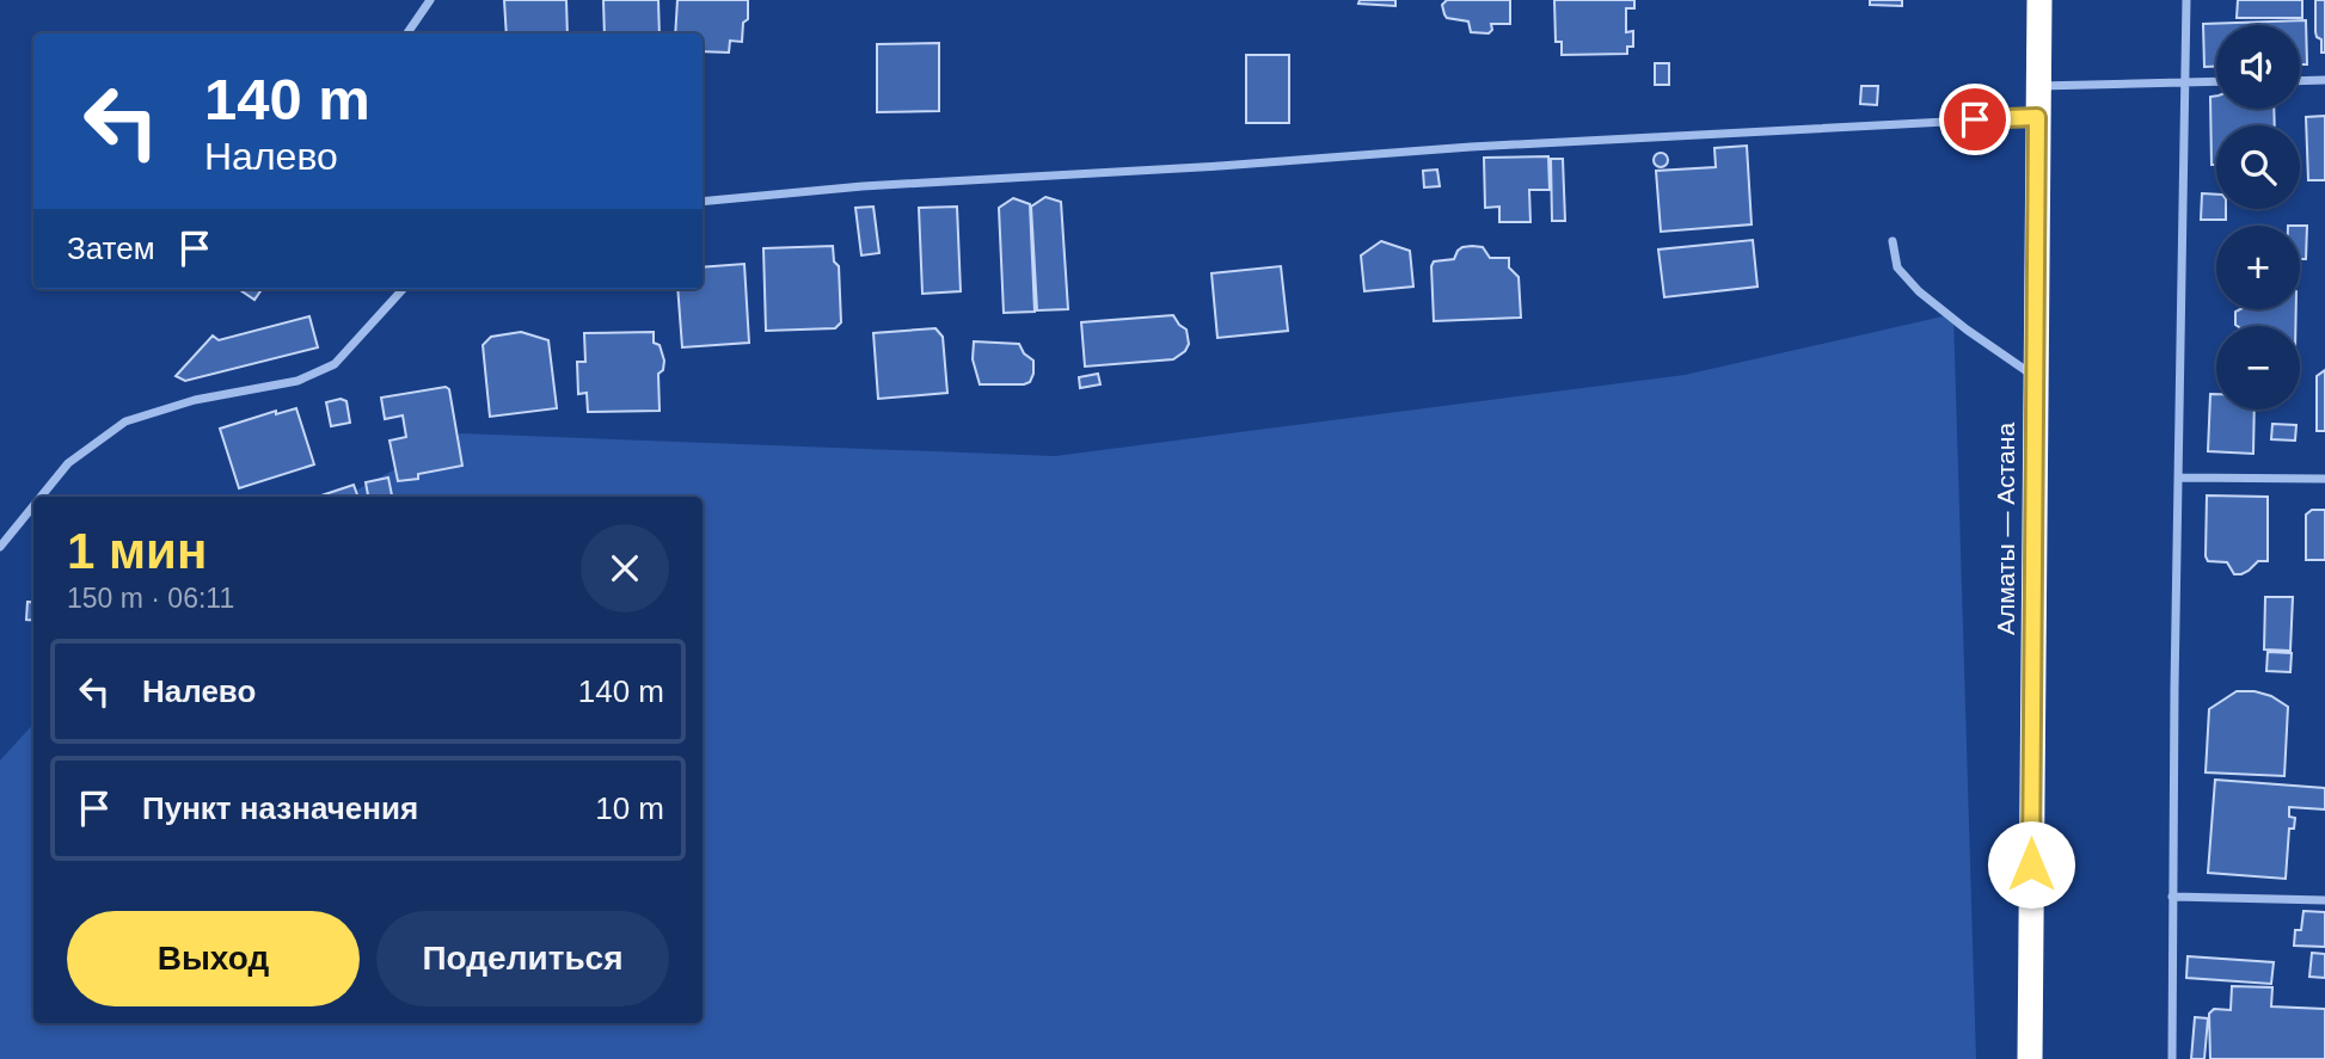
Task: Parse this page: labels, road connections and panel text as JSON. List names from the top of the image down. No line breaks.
{"streets":{"highway":["Алматы — Астана"]},"page":{"map_buttons":["+","−"],"turn":["140 m","Налево"],"then":"Затем","heading":["1 мин","150 m · 06:11"],"list":[{"name":"Налево","value":"140 m"},{"name":"Пункт назначения","value":"10 m"}],"buttons":["Выход","Поделиться"]}}
